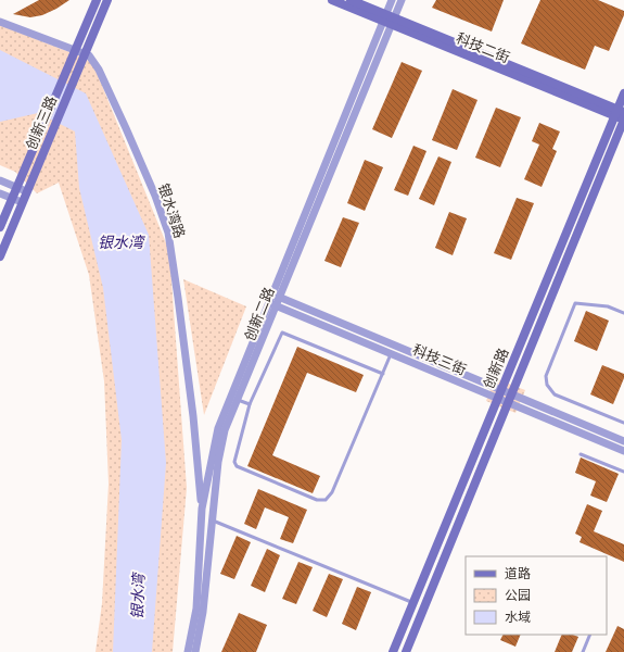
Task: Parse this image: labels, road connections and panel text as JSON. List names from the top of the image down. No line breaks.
{"streets":{"main road":["科技二街","创新三路","创新路"],"street":["银水湾路","创新二路","科技三街"]},"crossings":[["科技二街","创新二路"],["科技二街","创新路"],["创新三路","银水湾路"],["银水湾路","创新二路"],["创新二路","科技三街"],["科技三街","创新路"]],"water":["银水湾"],"legend":["道路","公园","水域"]}
